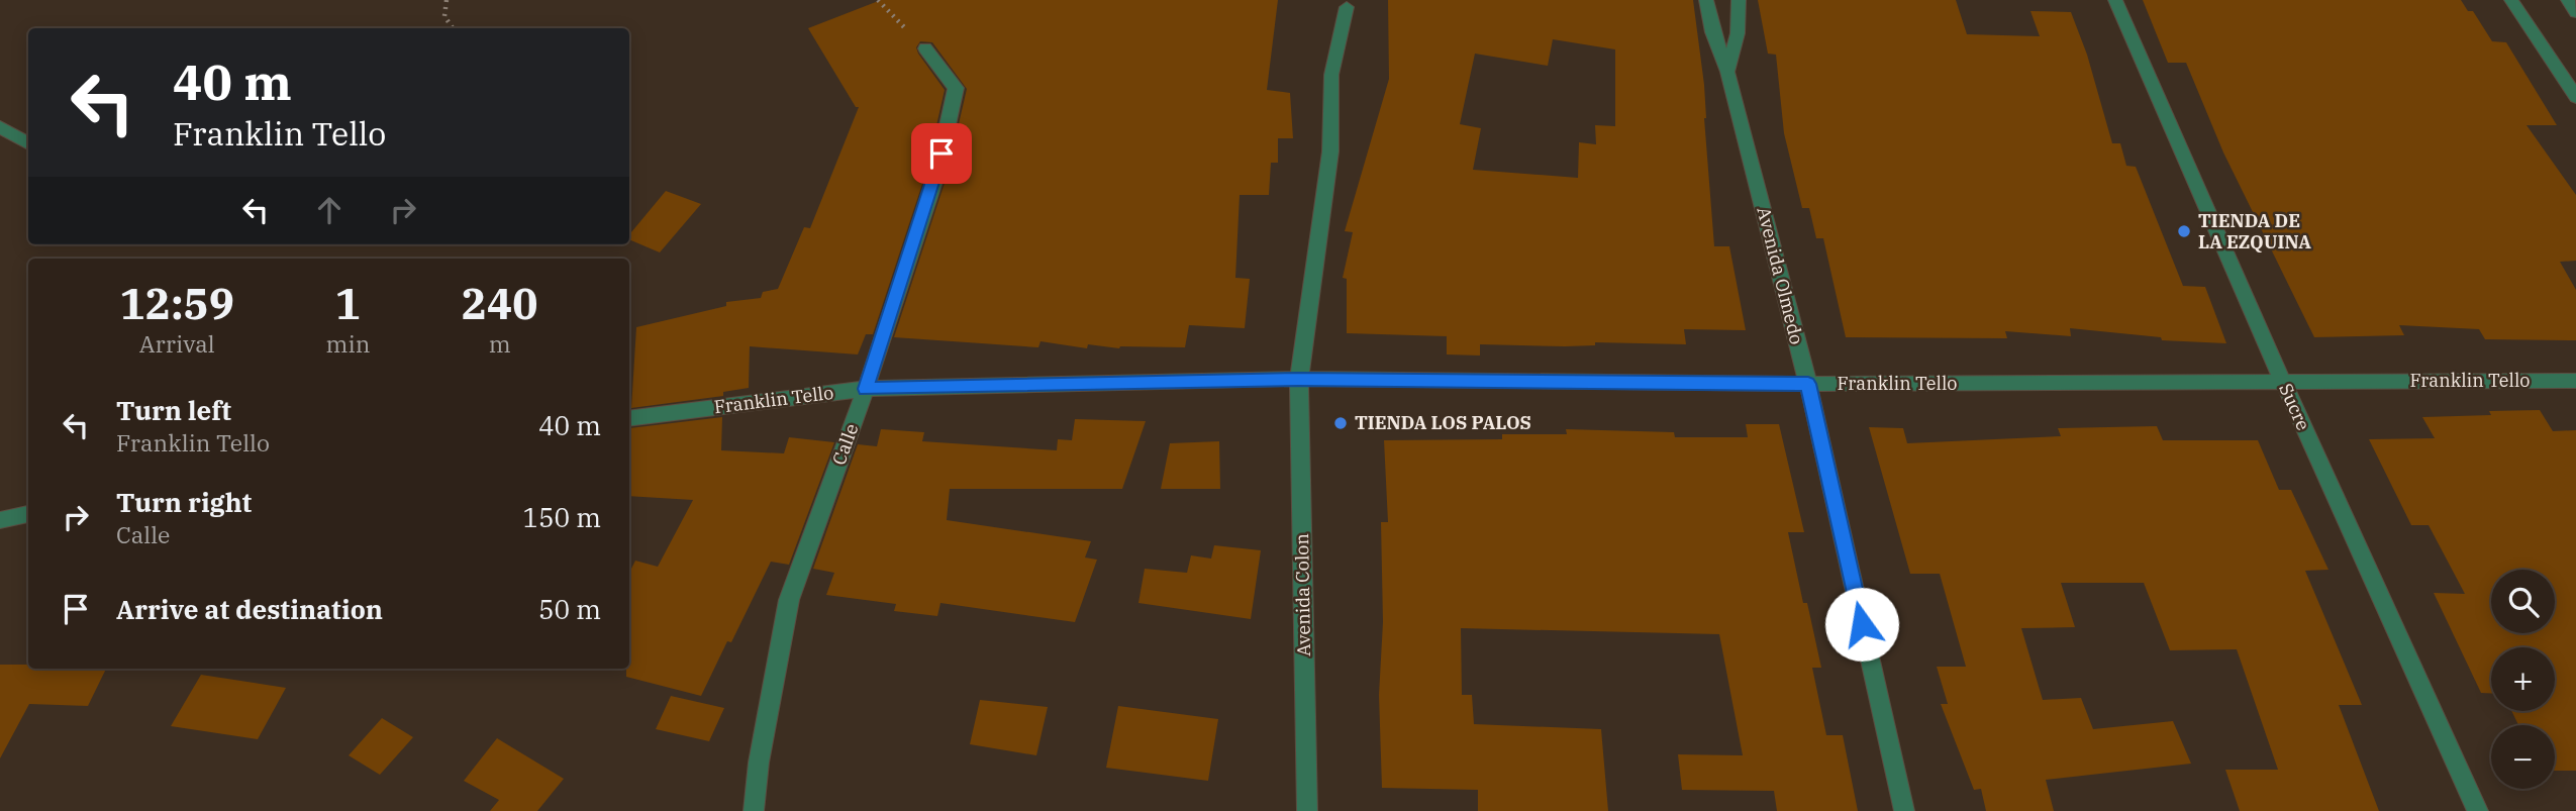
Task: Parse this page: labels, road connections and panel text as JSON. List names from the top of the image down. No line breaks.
{"streets":{"street":["Avenida Olmedo","Franklin Tello","Sucre","Calle","Avenida Colon"]},"crossings":[["Avenida Olmedo","Franklin Tello"],["Franklin Tello","Sucre"],["Franklin Tello","Calle"],["Franklin Tello","Avenida Colon"]],"places":["TIENDA DE LA EZQUINA","TIENDA LOS PALOS"],"page":{"turn":["40 m","Franklin Tello"],"eta":["12:59","Arrival","1","min","240","m"],"list":[{"name":"Turn left","note":"Franklin Tello","value":"40 m"},{"name":"Turn right","note":"Calle","value":"150 m"},{"name":"Arrive at destination","value":"50 m"}],"map_buttons":["+","−"]}}
